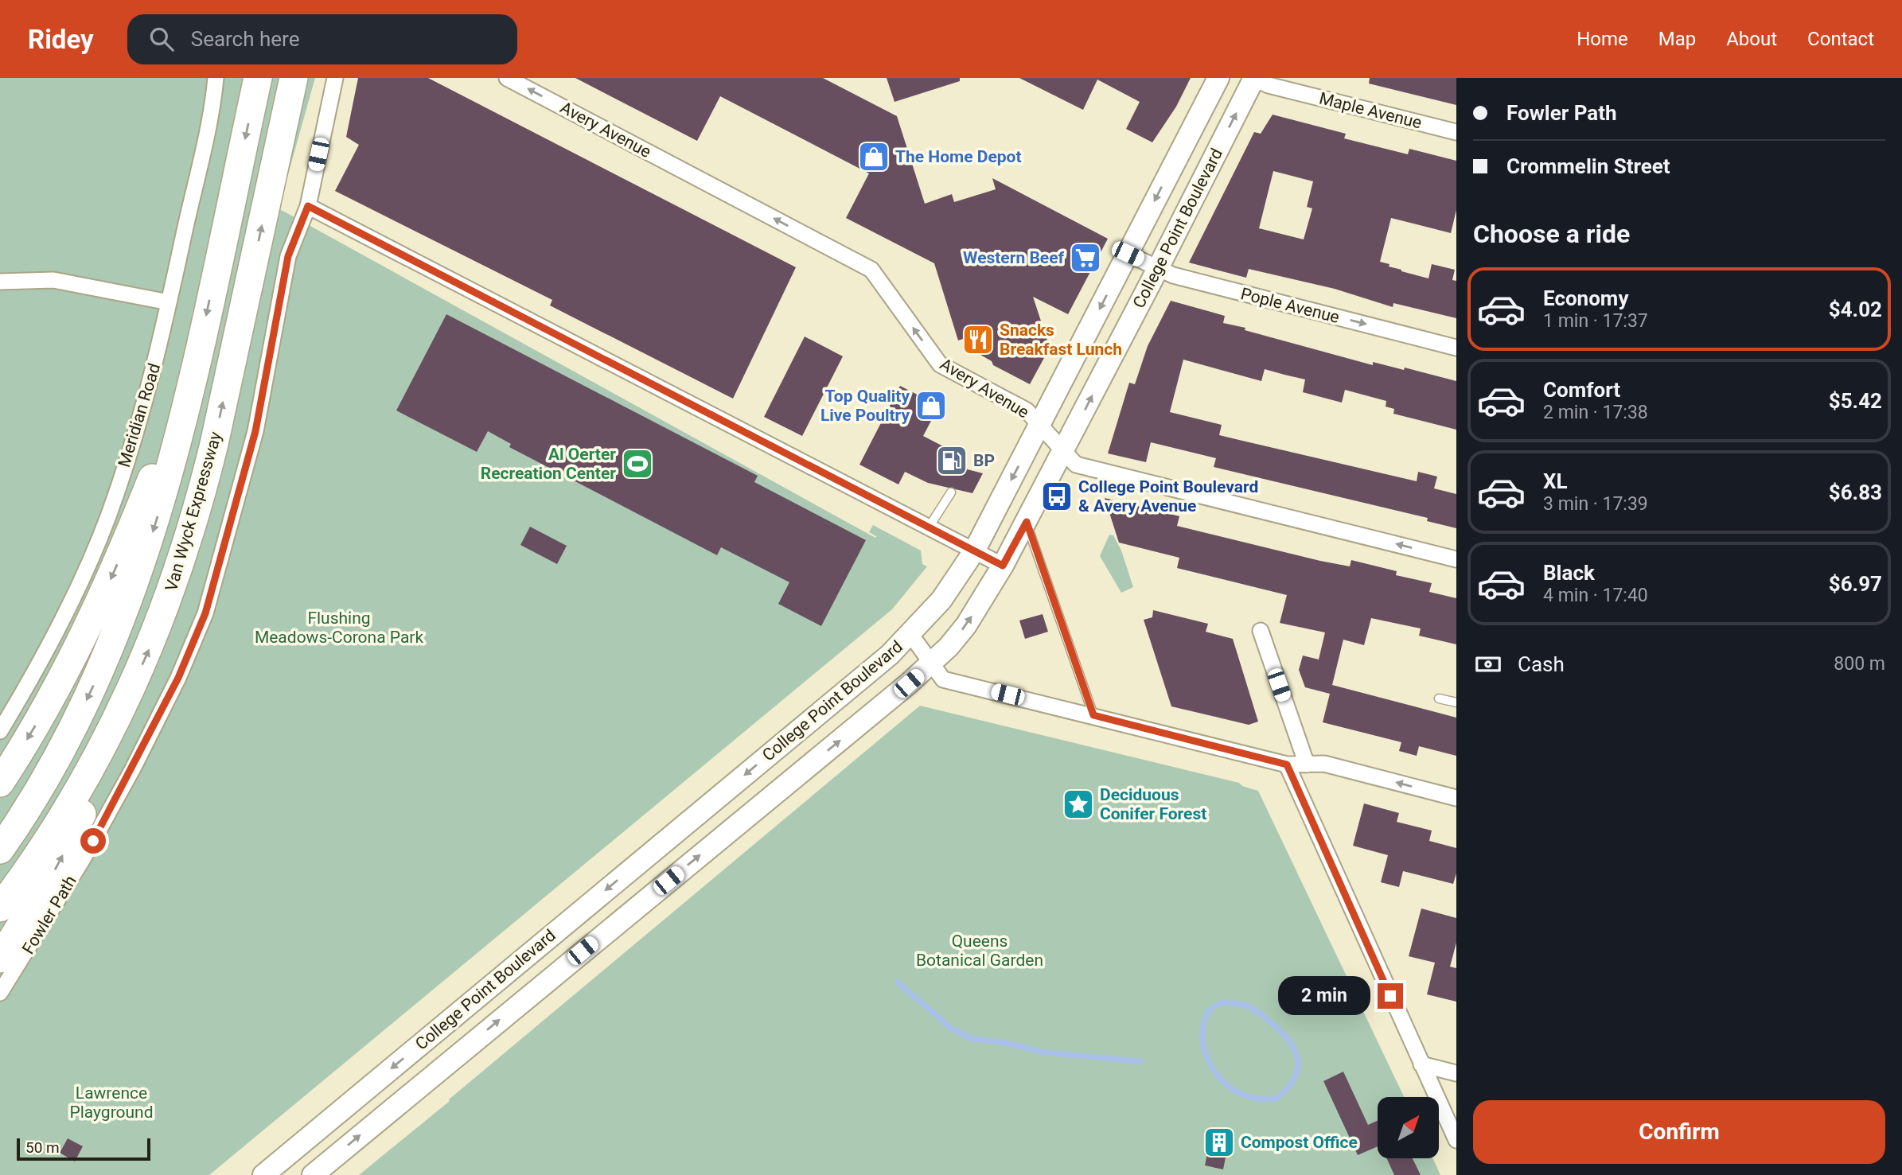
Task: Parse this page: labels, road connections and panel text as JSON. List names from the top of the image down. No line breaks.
{"streets":{"highway":["Van Wyck Expressway"],"main road":["College Point Boulevard"],"street":["Maple Avenue","Avery Avenue","Pople Avenue","Meridian Road","Fowler Path"]},"crossings":[["Maple Avenue","College Point Boulevard"],["Avery Avenue","College Point Boulevard"],["College Point Boulevard","Pople Avenue"]],"one_way":["Avery Avenue","Pople Avenue"],"parks":["Flushing Meadows-Corona Park","Queens Botanical Garden","Lawrence Playground"],"places":{"shop":["The Home Depot","Top Quality Live Poultry"],"supermarket":["Western Beef"],"restaurant":["Snacks Breakfast Lunch"],"fuel station":["BP"],"sports":["Al Oerter Recreation Center"],"bus stop":["College Point Boulevard & Avery Avenue"],"place":["Deciduous Conifer Forest"],"building":["Compost Office"]},"scale_bar":"50 m","north":"top right","page":{"header":"Ridey","search":"Search here","nav":["Home","Map","About","Contact"],"banner":["Fowler Path","Crommelin Street"],"heading":"Choose a ride","list":[{"name":"Economy","note":"1 min · 17:37","value":"$4.02"},{"name":"Comfort","note":"2 min · 17:38","value":"$5.42"},{"name":"XL","note":"3 min · 17:39","value":"$6.83"},{"name":"Black","note":"4 min · 17:40","value":"$6.97"}],"pay":["Cash","800 m"],"bubble":"2 min","buttons":"Confirm","scale":"50 m"}}
